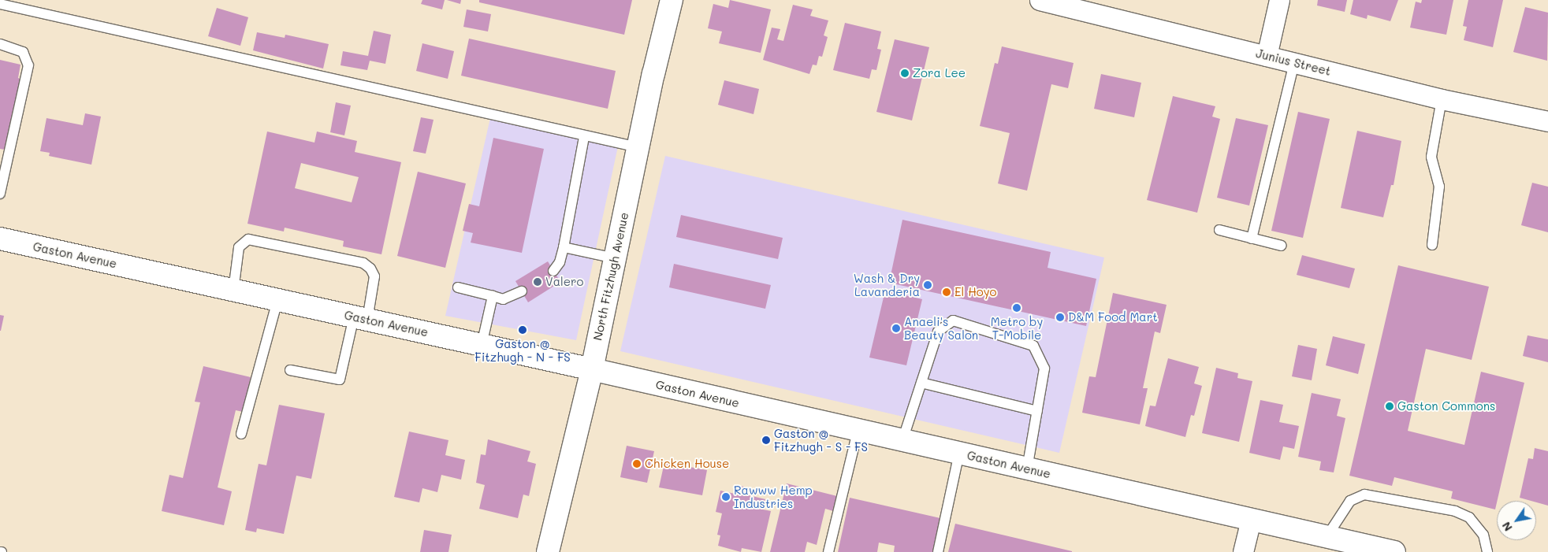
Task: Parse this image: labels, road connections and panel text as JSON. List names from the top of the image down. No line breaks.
{"streets":{"main road":["Gaston Avenue","North Fitzhugh Avenue"],"street":["Junius Street"]},"crossings":[["Gaston Avenue","North Fitzhugh Avenue"]],"places":["Zora Lee","Valero","Wash & Dry Lavanderia","El Hoyo","Metro by T-Mobile","D&M Food Mart","Anaeli's Beauty Salon","Gaston @ Fitzhugh - N - FS","Gaston Commons","Gaston @ Fitzhugh - S - FS","Chicken House","Rawww Hemp Industries"],"north":"bottom left"}
